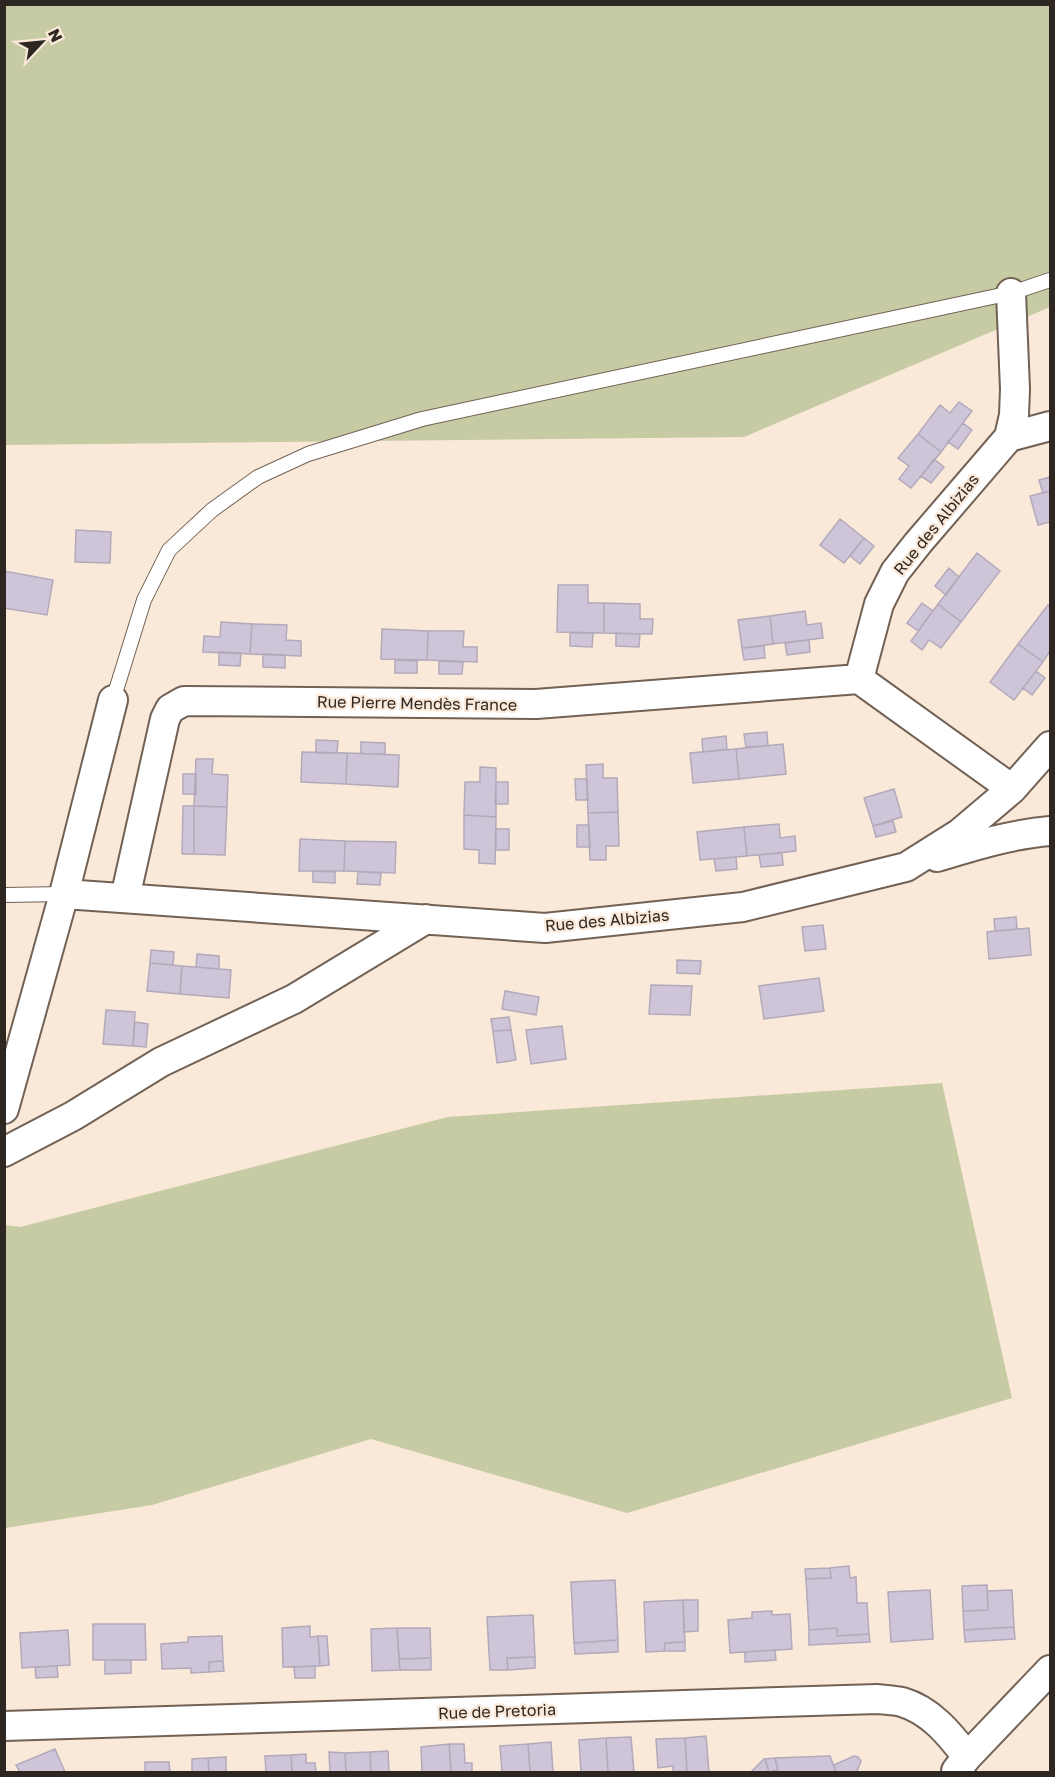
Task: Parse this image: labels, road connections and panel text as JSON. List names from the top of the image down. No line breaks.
{"streets":{"street":["Rue des Albizias","Rue Pierre Mendès France","Rue de Pretoria"]},"crossings":[["Rue des Albizias","Rue Pierre Mendès France"]],"north":"top right"}
